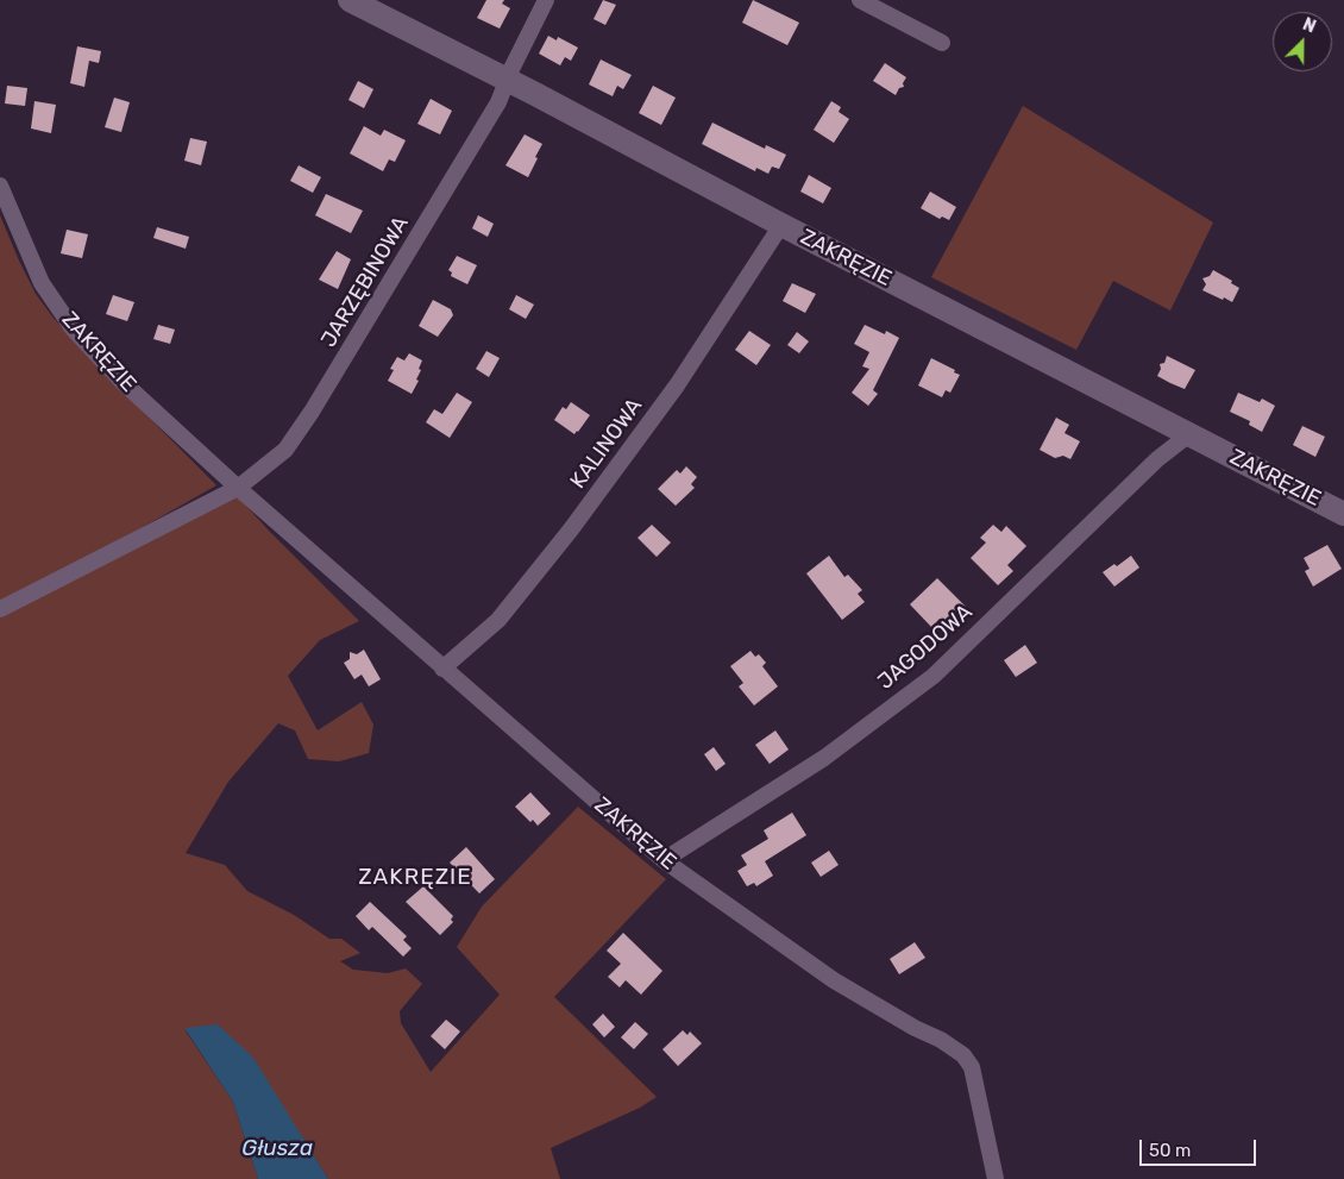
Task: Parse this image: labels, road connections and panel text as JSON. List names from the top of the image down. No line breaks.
{"streets":{"street":["ZAKRĘZIE","JARZĘBINOWA","KALINOWA","JAGODOWA"]},"crossings":[["ZAKRĘZIE","JARZĘBINOWA"],["ZAKRĘZIE","KALINOWA"],["ZAKRĘZIE","JAGODOWA"]],"districts":["ZAKRĘZIE"],"water":["Głusza"],"scale_bar":"50 m","north":"top right"}
